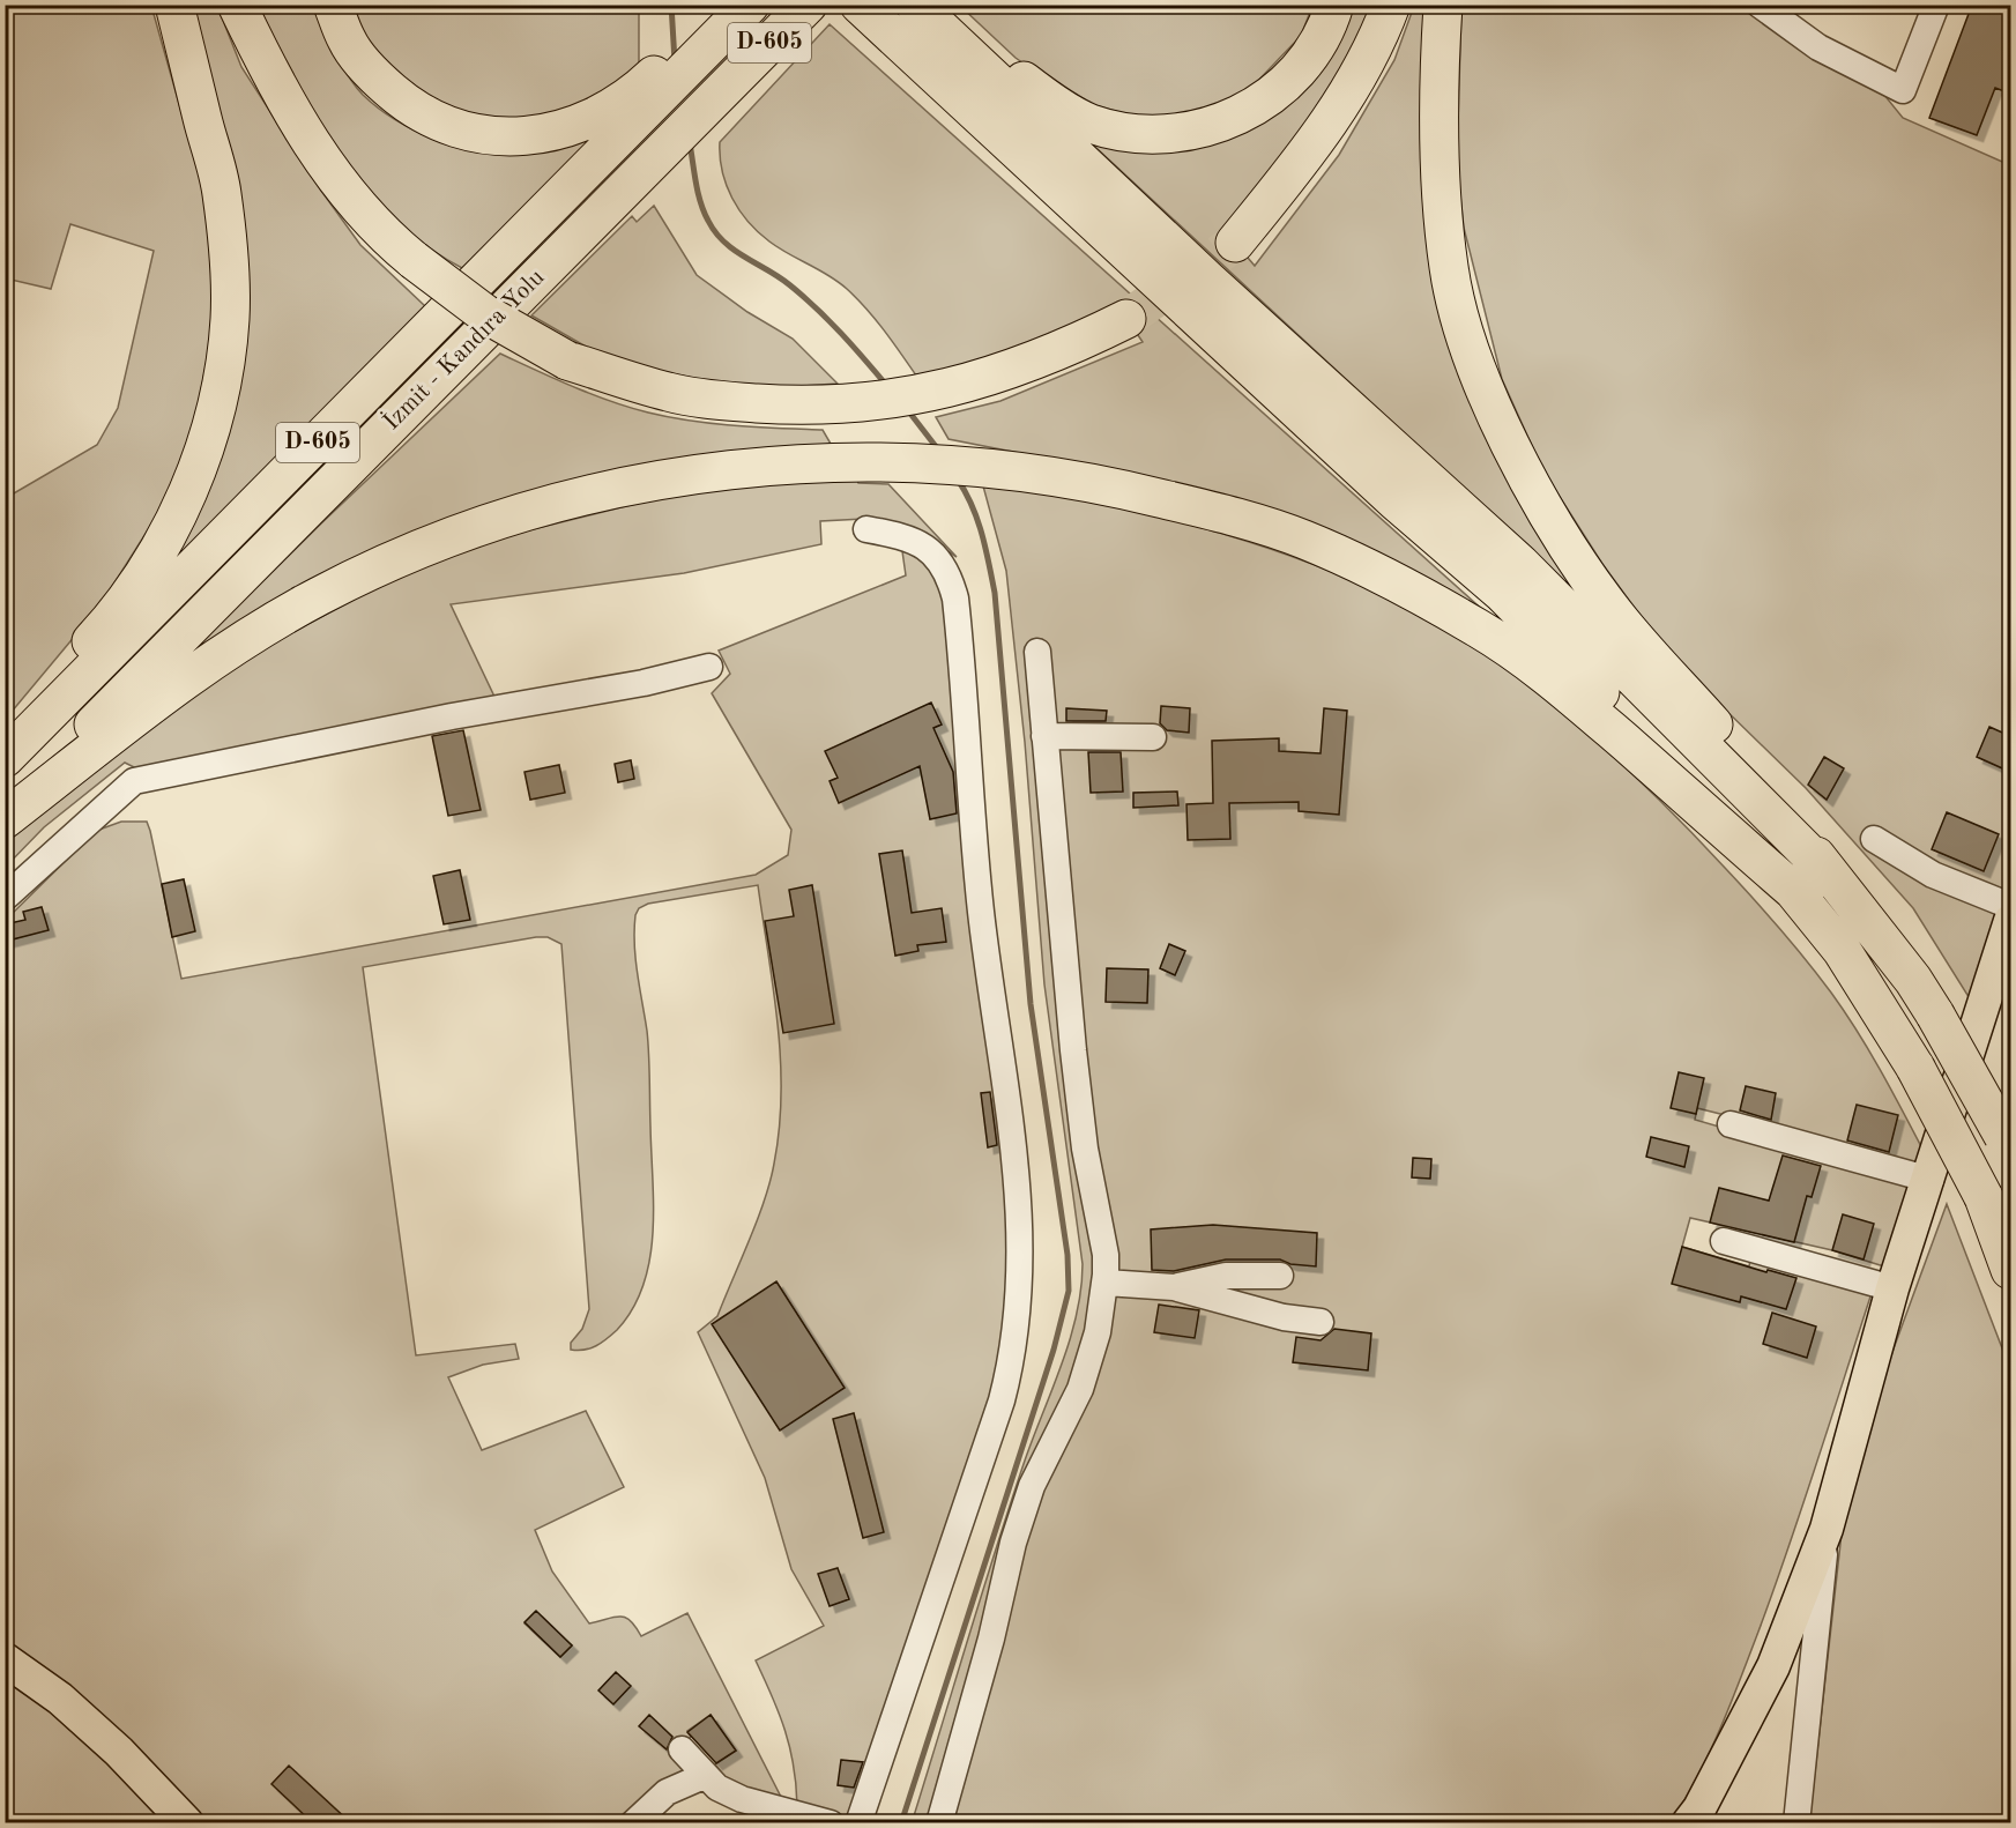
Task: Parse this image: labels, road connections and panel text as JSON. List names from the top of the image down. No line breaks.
{"streets":{"highway":["D-605","İzmit - Kandıra Yolu"]}}
